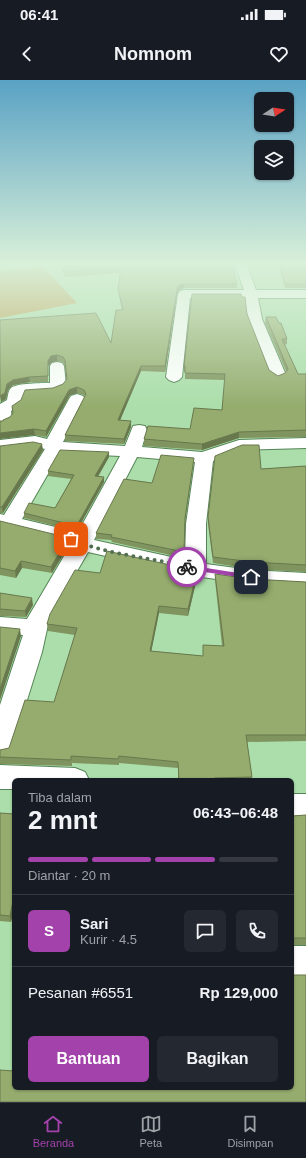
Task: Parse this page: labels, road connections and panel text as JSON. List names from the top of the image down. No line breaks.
{"north":"right","page":{"status":"06:41","header":"Nomnom","heading":["2 mnt","Tiba dalam","06:43–06:48"],"panel":["Sari","Kurir · 4.5","Pesanan #6551","Rp 129,000"],"bar":"Diantar · 20 m","round":"S","buttons":["Bantuan","Bagikan"],"tabs":["Beranda","Peta","Disimpan"]}}
